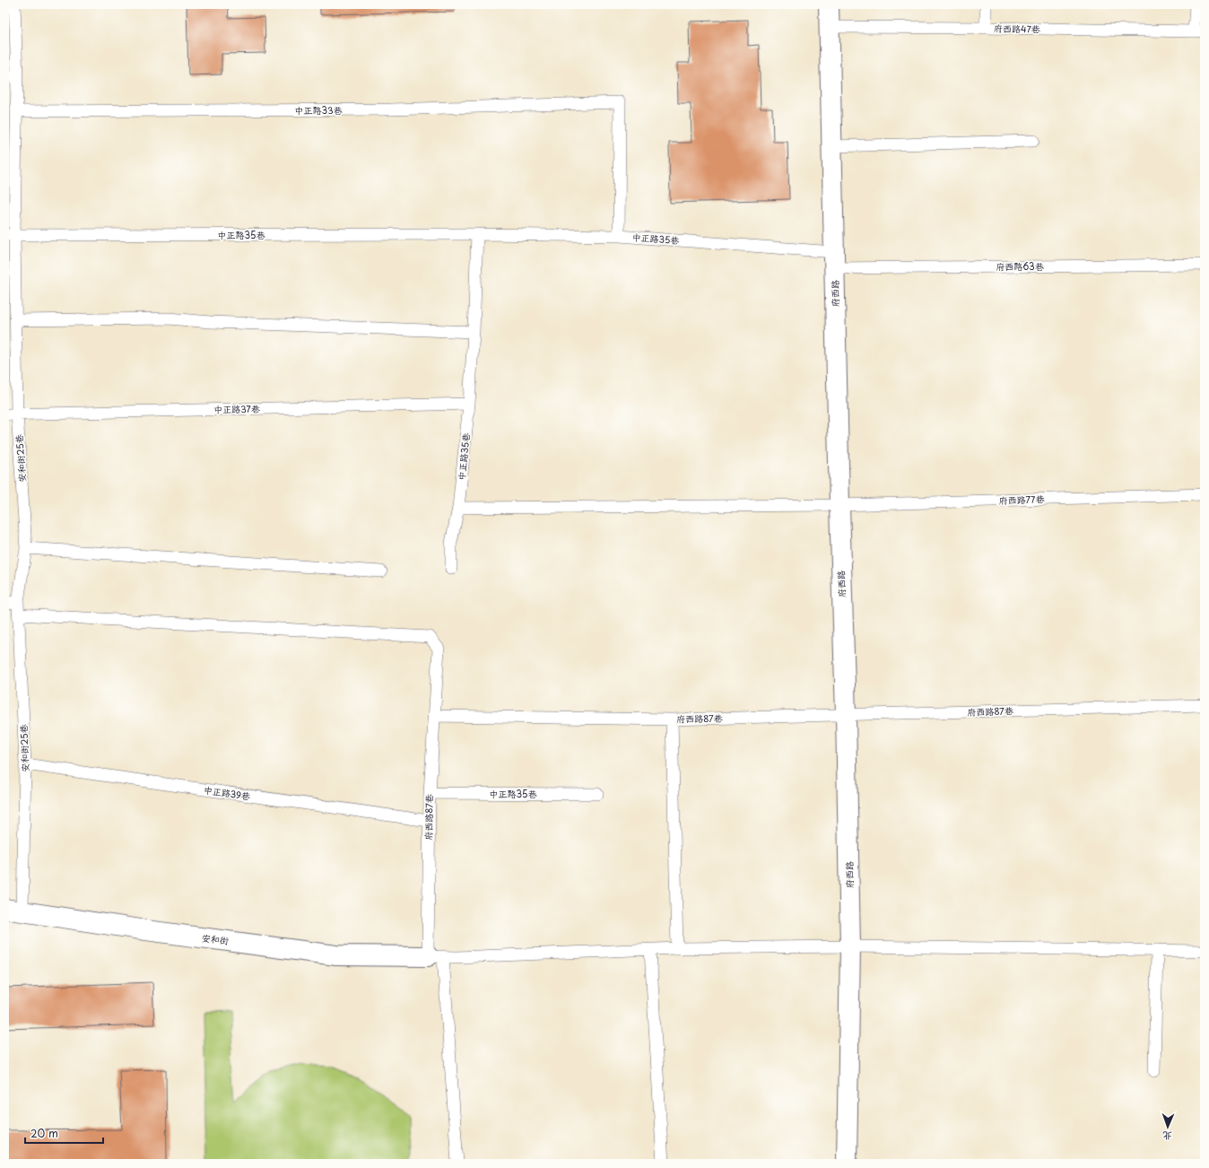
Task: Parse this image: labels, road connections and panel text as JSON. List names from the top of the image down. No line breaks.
{"streets":{"street":["府西路","安和街"],"lane":["府西路47巷","中正路33巷","中正路35巷","府西路63巷","中正路37巷","安和街25巷","府西路77巷","府西路87巷","中正路39巷"]},"crossings":[["府西路47巷","府西路"],["中正路33巷","中正路35巷"],["中正路33巷","安和街25巷"],["中正路35巷","府西路63巷"],["中正路35巷","府西路"],["中正路35巷","中正路37巷"],["中正路35巷","安和街25巷"],["中正路35巷","府西路77巷"],["中正路35巷","府西路87巷"],["府西路63巷","府西路"],["府西路","府西路77巷"],["府西路","府西路87巷"],["中正路37巷","安和街25巷"],["安和街25巷","中正路39巷"],["安和街25巷","安和街"],["府西路87巷","中正路39巷"],["府西路87巷","安和街"]],"scale_bar":"20 m","north":"bottom"}
